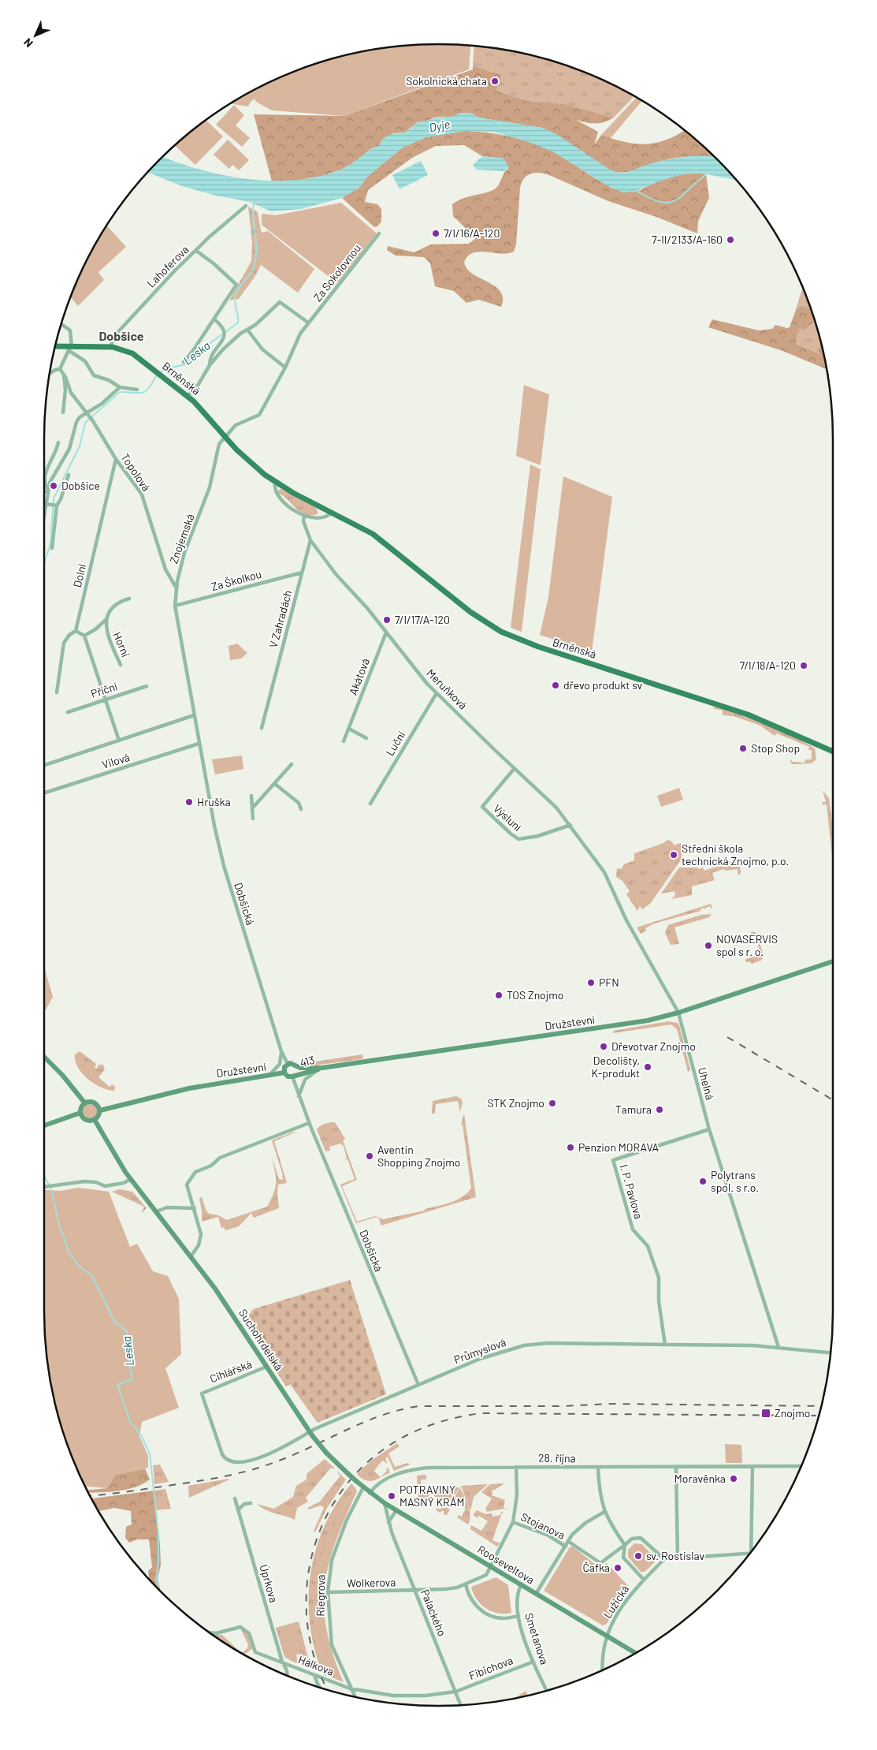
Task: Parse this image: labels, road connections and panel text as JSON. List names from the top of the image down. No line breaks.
{"streets":{"main road":["Brněnská","Družstevní","413","Suchohrdelská","Rooseveltova"],"street":["Lahoferova","Za Sokolovnou","Topolová","Znojemská","Dolní","Za Školkou","V Zahradách","Horní","Akátová","Meruňková","Příční","Luční","Vilová","Výsluní","Dobšická","Uhelná","I. P. Pavlova","Průmyslová","Cihlářská","28. října","Stojanova","Wolkerova","Úprkova","Riegrova","Lužická","Palackého","Smetanova","Hálkova","Fibichova"]},"crossings":[["Lahoferova","Brněnská"],["Za Sokolovnou","Brněnská"],["Za Sokolovnou","Znojemská"],["Brněnská","Znojemská"],["Topolová","Znojemská"],["Topolová","Dolní"],["Znojemská","Za Školkou"],["Znojemská","Vilová"],["Znojemská","Dobšická"],["Za Školkou","V Zahradách"],["V Zahradách","Meruňková"],["Akátová","Meruňková"],["Meruňková","Luční"],["Meruňková","Výsluní"],["Meruňková","Uhelná"],["Vilová","Dobšická"],["Dobšická","Družstevní"],["Dobšická","413"],["Dobšická","Průmyslová"],["Družstevní","413"],["Družstevní","Uhelná"],["Družstevní","Suchohrdelská"],["Uhelná","I. P. Pavlova"],["Uhelná","Průmyslová"],["I. P. Pavlova","Průmyslová"],["Suchohrdelská","Průmyslová"],["Suchohrdelská","Cihlářská"],["Suchohrdelská","Rooseveltova"],["Průmyslová","Cihlářská"],["28. října","Rooseveltova"],["Rooseveltova","Wolkerova"],["Rooseveltova","Riegrova"],["Rooseveltova","Lužická"],["Rooseveltova","Palackého"],["Rooseveltova","Smetanova"],["Wolkerova","Riegrova"],["Wolkerova","Palackého"],["Úprkova","Hálkova"],["Riegrova","Hálkova"],["Palackého","Hálkova"],["Palackého","Fibichova"],["Smetanova","Fibichova"],["Hálkova","Fibichova"]],"districts":["Dobšice"],"water":["Dyje","Leska"],"places":{"other":["Sokolnická chata","7/I/16/A-120","7-II/2133/A-160","Dobšice","7/I/17/A-120","7/I/18/A-120","dřevo produkt sv","Stop Shop","Hruška","Střední škola technická Znojmo, p.o.","NOVASERVIS spol s r. o.","PFN","TOS Znojmo","Dřevotvar Znojmo","Decolišty, K-produkt","STK Znojmo","Tamura","Penzion MORAVA","Aventin Shopping Znojmo","Polytrans spol. s r.o.","Moravěnka","POTRAVINY MASNÝ KRÁM","sv. Rostislav","Čafka"],"transit":["Znojmo"]},"north":"bottom left"}
